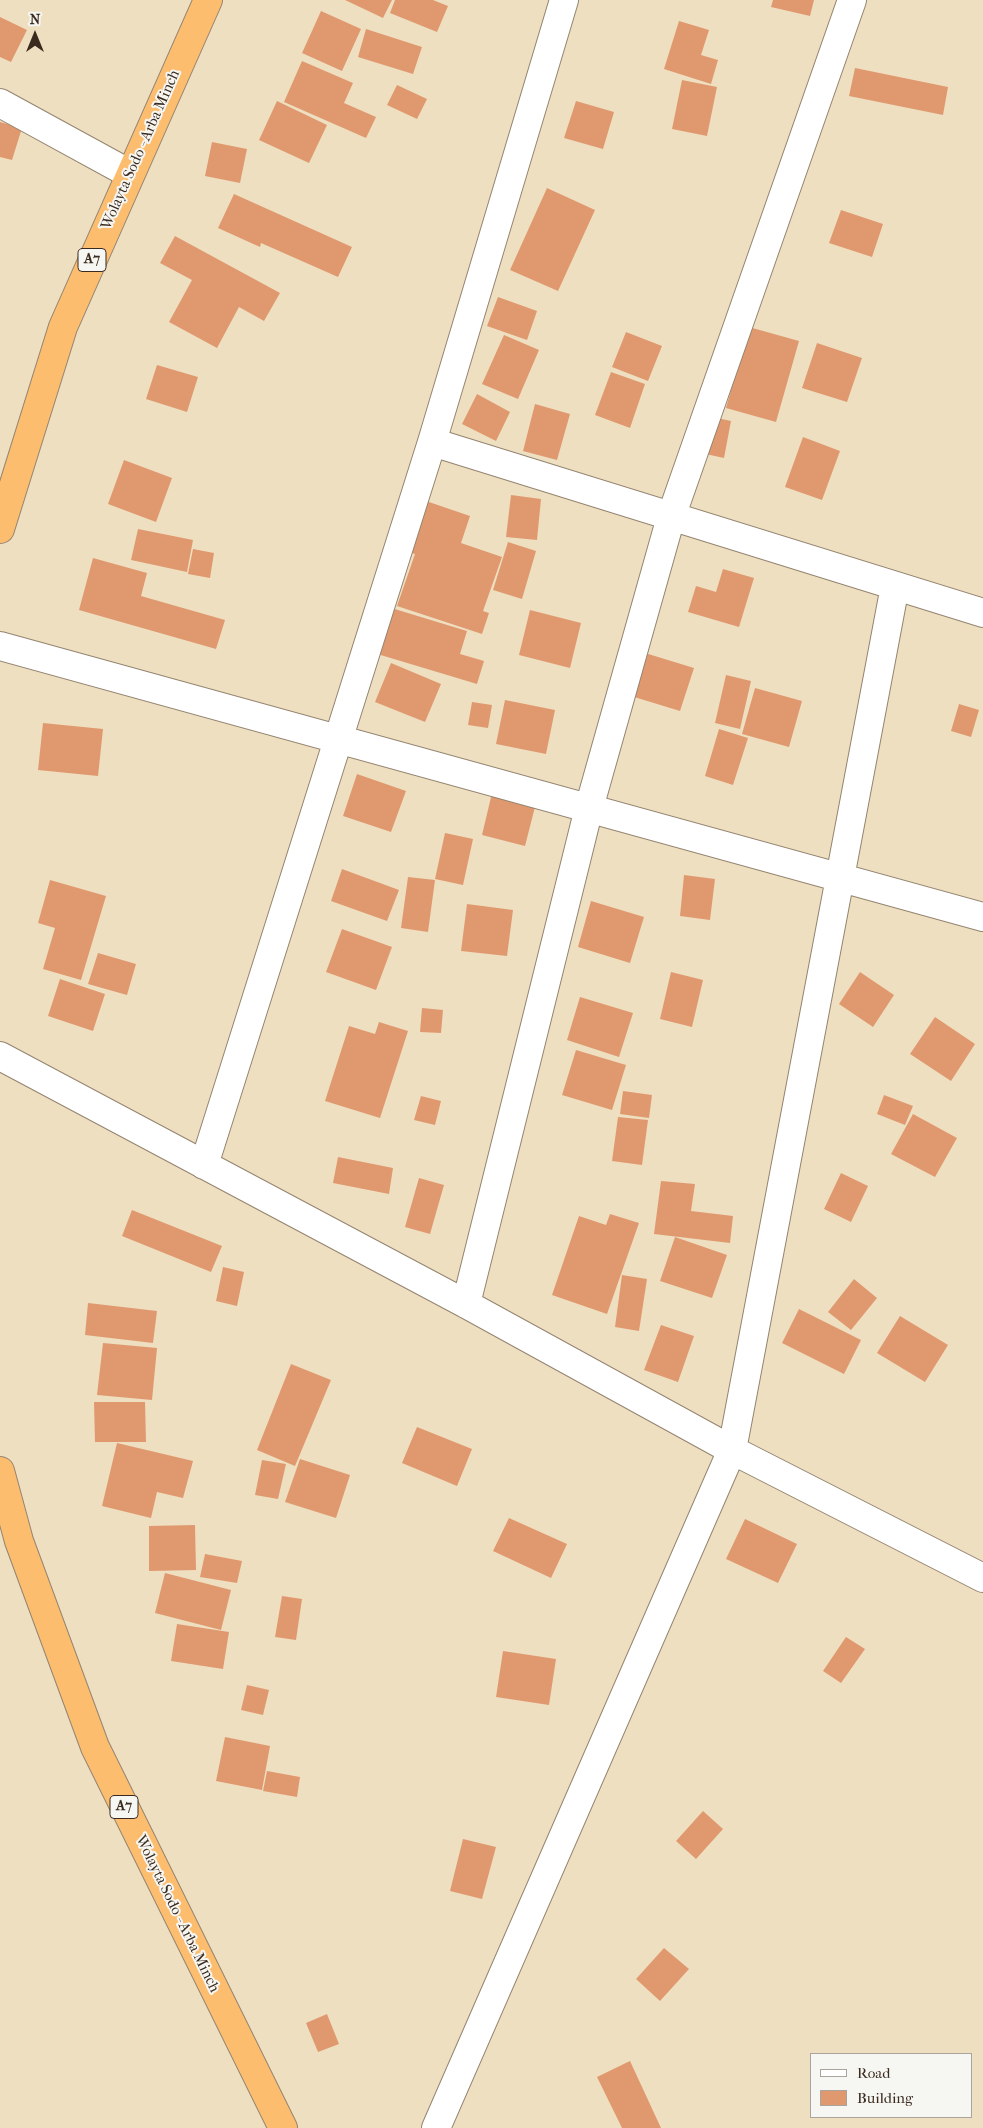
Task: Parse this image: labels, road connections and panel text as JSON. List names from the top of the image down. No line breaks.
{"streets":{"highway":["Wolayta Sodo - Arba Minch","A7"]},"legend":["Road","Building"],"north":"top"}
